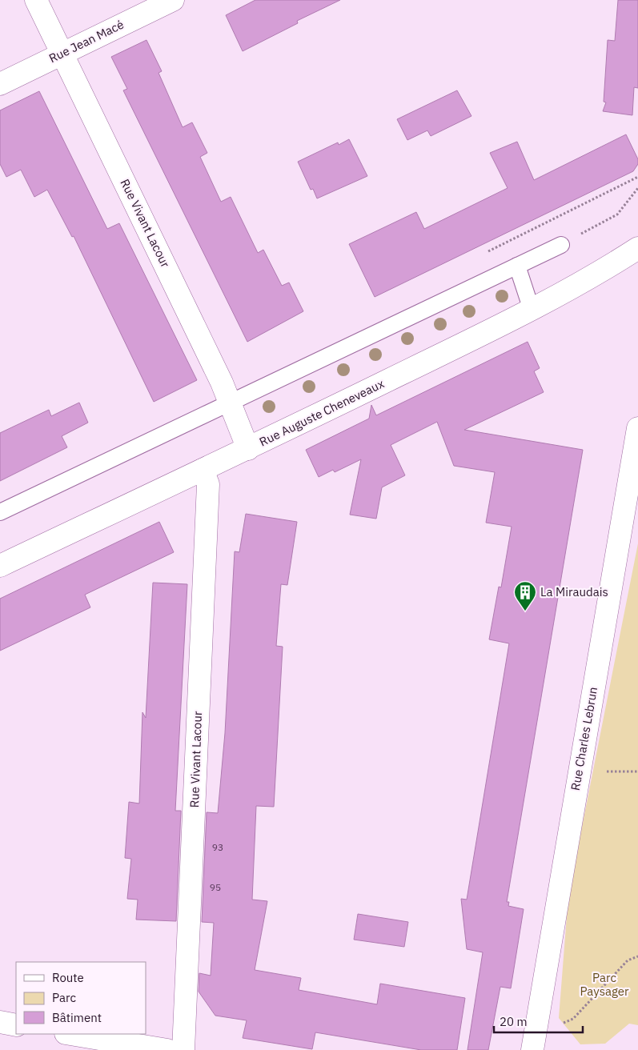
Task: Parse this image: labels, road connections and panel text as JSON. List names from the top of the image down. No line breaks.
{"streets":{"street":["Rue Jean Macé","Rue Vivant Lacour","Rue Auguste Cheneveaux","Rue Charles Lebrun"]},"crossings":[["Rue Jean Macé","Rue Vivant Lacour"],["Rue Vivant Lacour","Rue Auguste Cheneveaux"]],"parks":["Parc Paysager"],"places":{"building":["La Miraudais"]},"house_numbers":["93","95"],"legend":["Route","Parc","Bâtiment"],"scale_bar":"20 m"}
